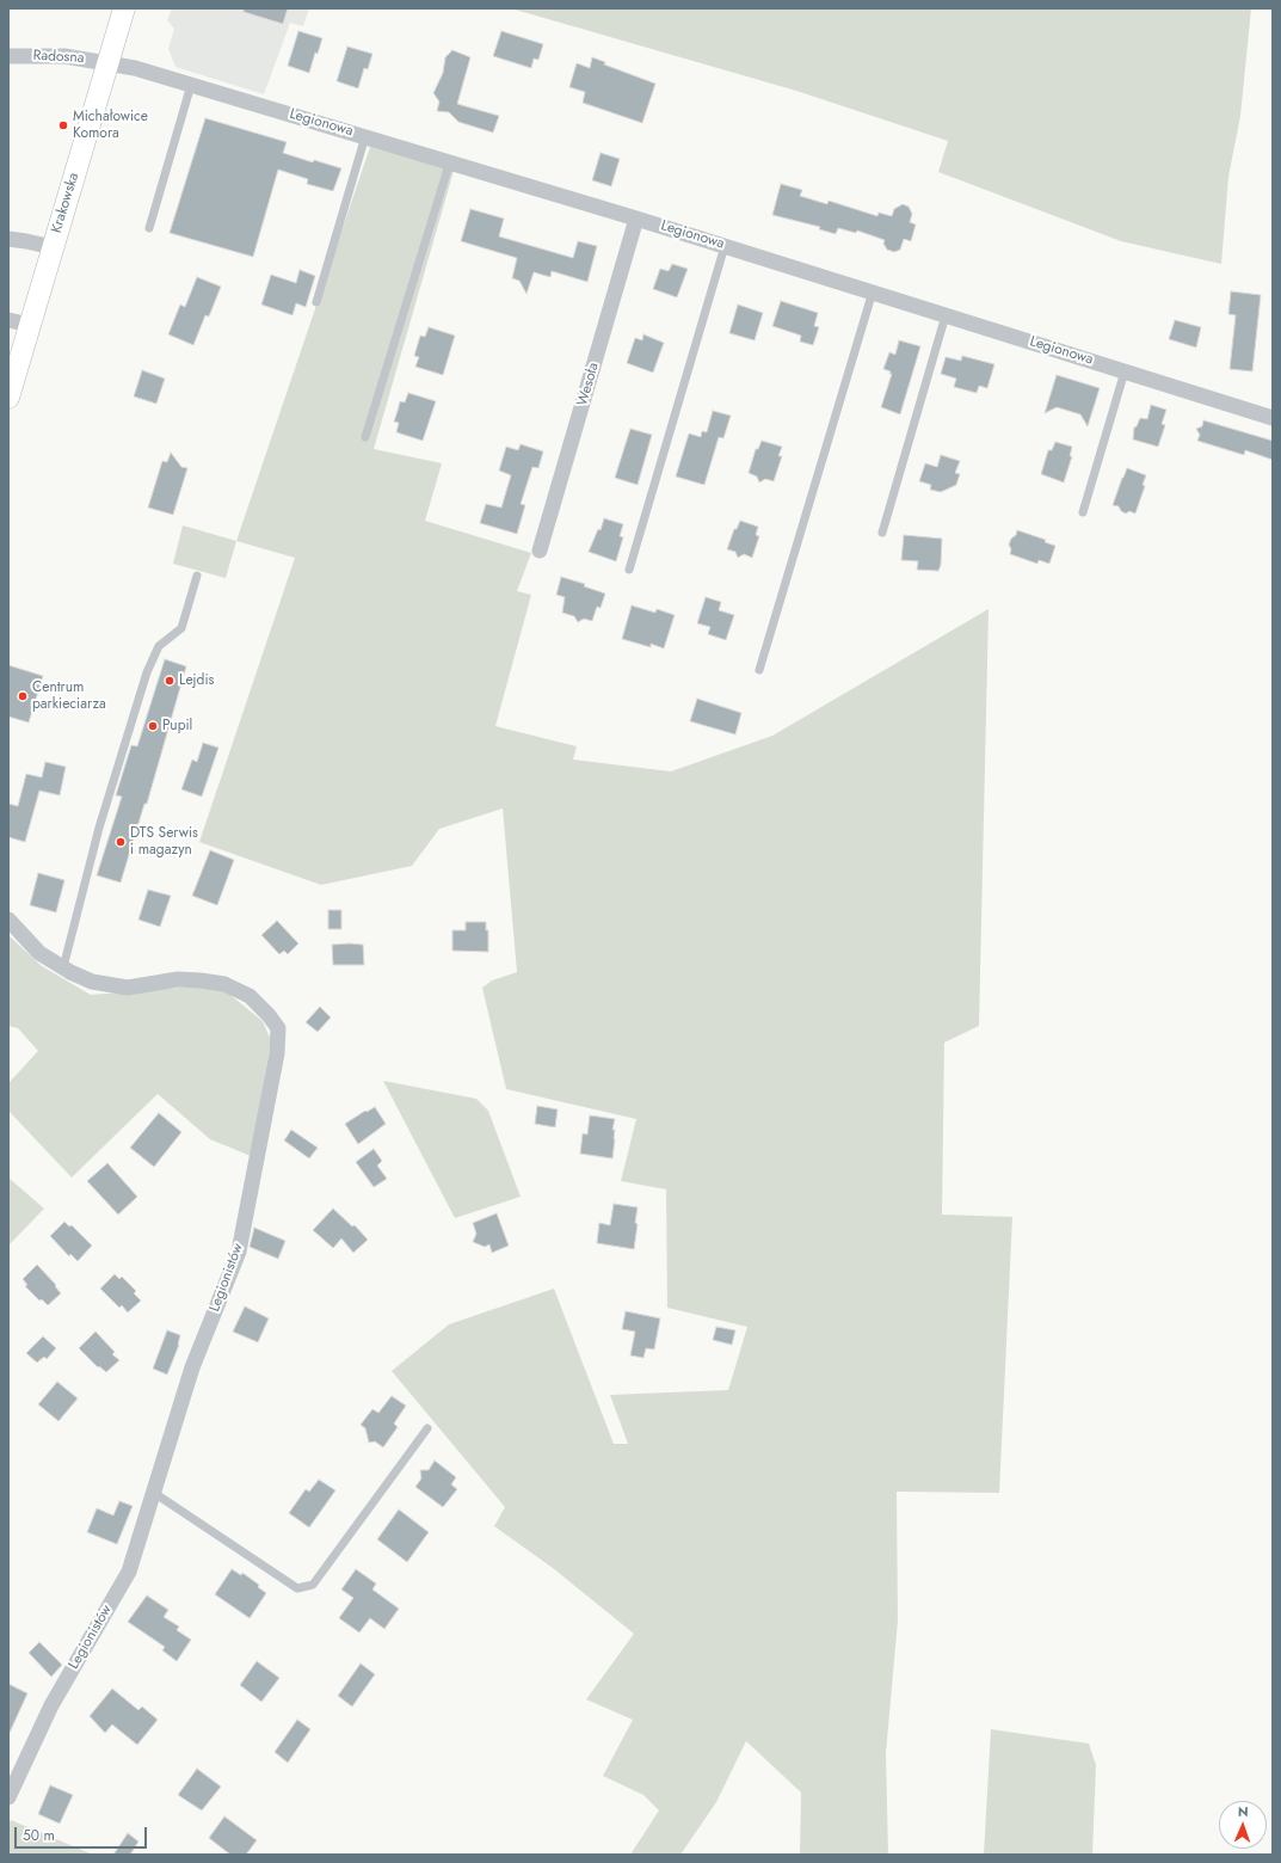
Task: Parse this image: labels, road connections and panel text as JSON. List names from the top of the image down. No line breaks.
{"streets":{"main road":["Krakowska"],"street":["Radosna","Legionowa","Wesoła","Legionistów"]},"crossings":[["Radosna","Legionowa"],["Radosna","Krakowska"],["Legionowa","Krakowska"],["Legionowa","Wesoła"]],"places":["Michałowice Komora","Lejdis","Centrum parkieciarza","Pupil","DTS Serwis i magazyn"],"scale_bar":"50 m","north":"top"}
